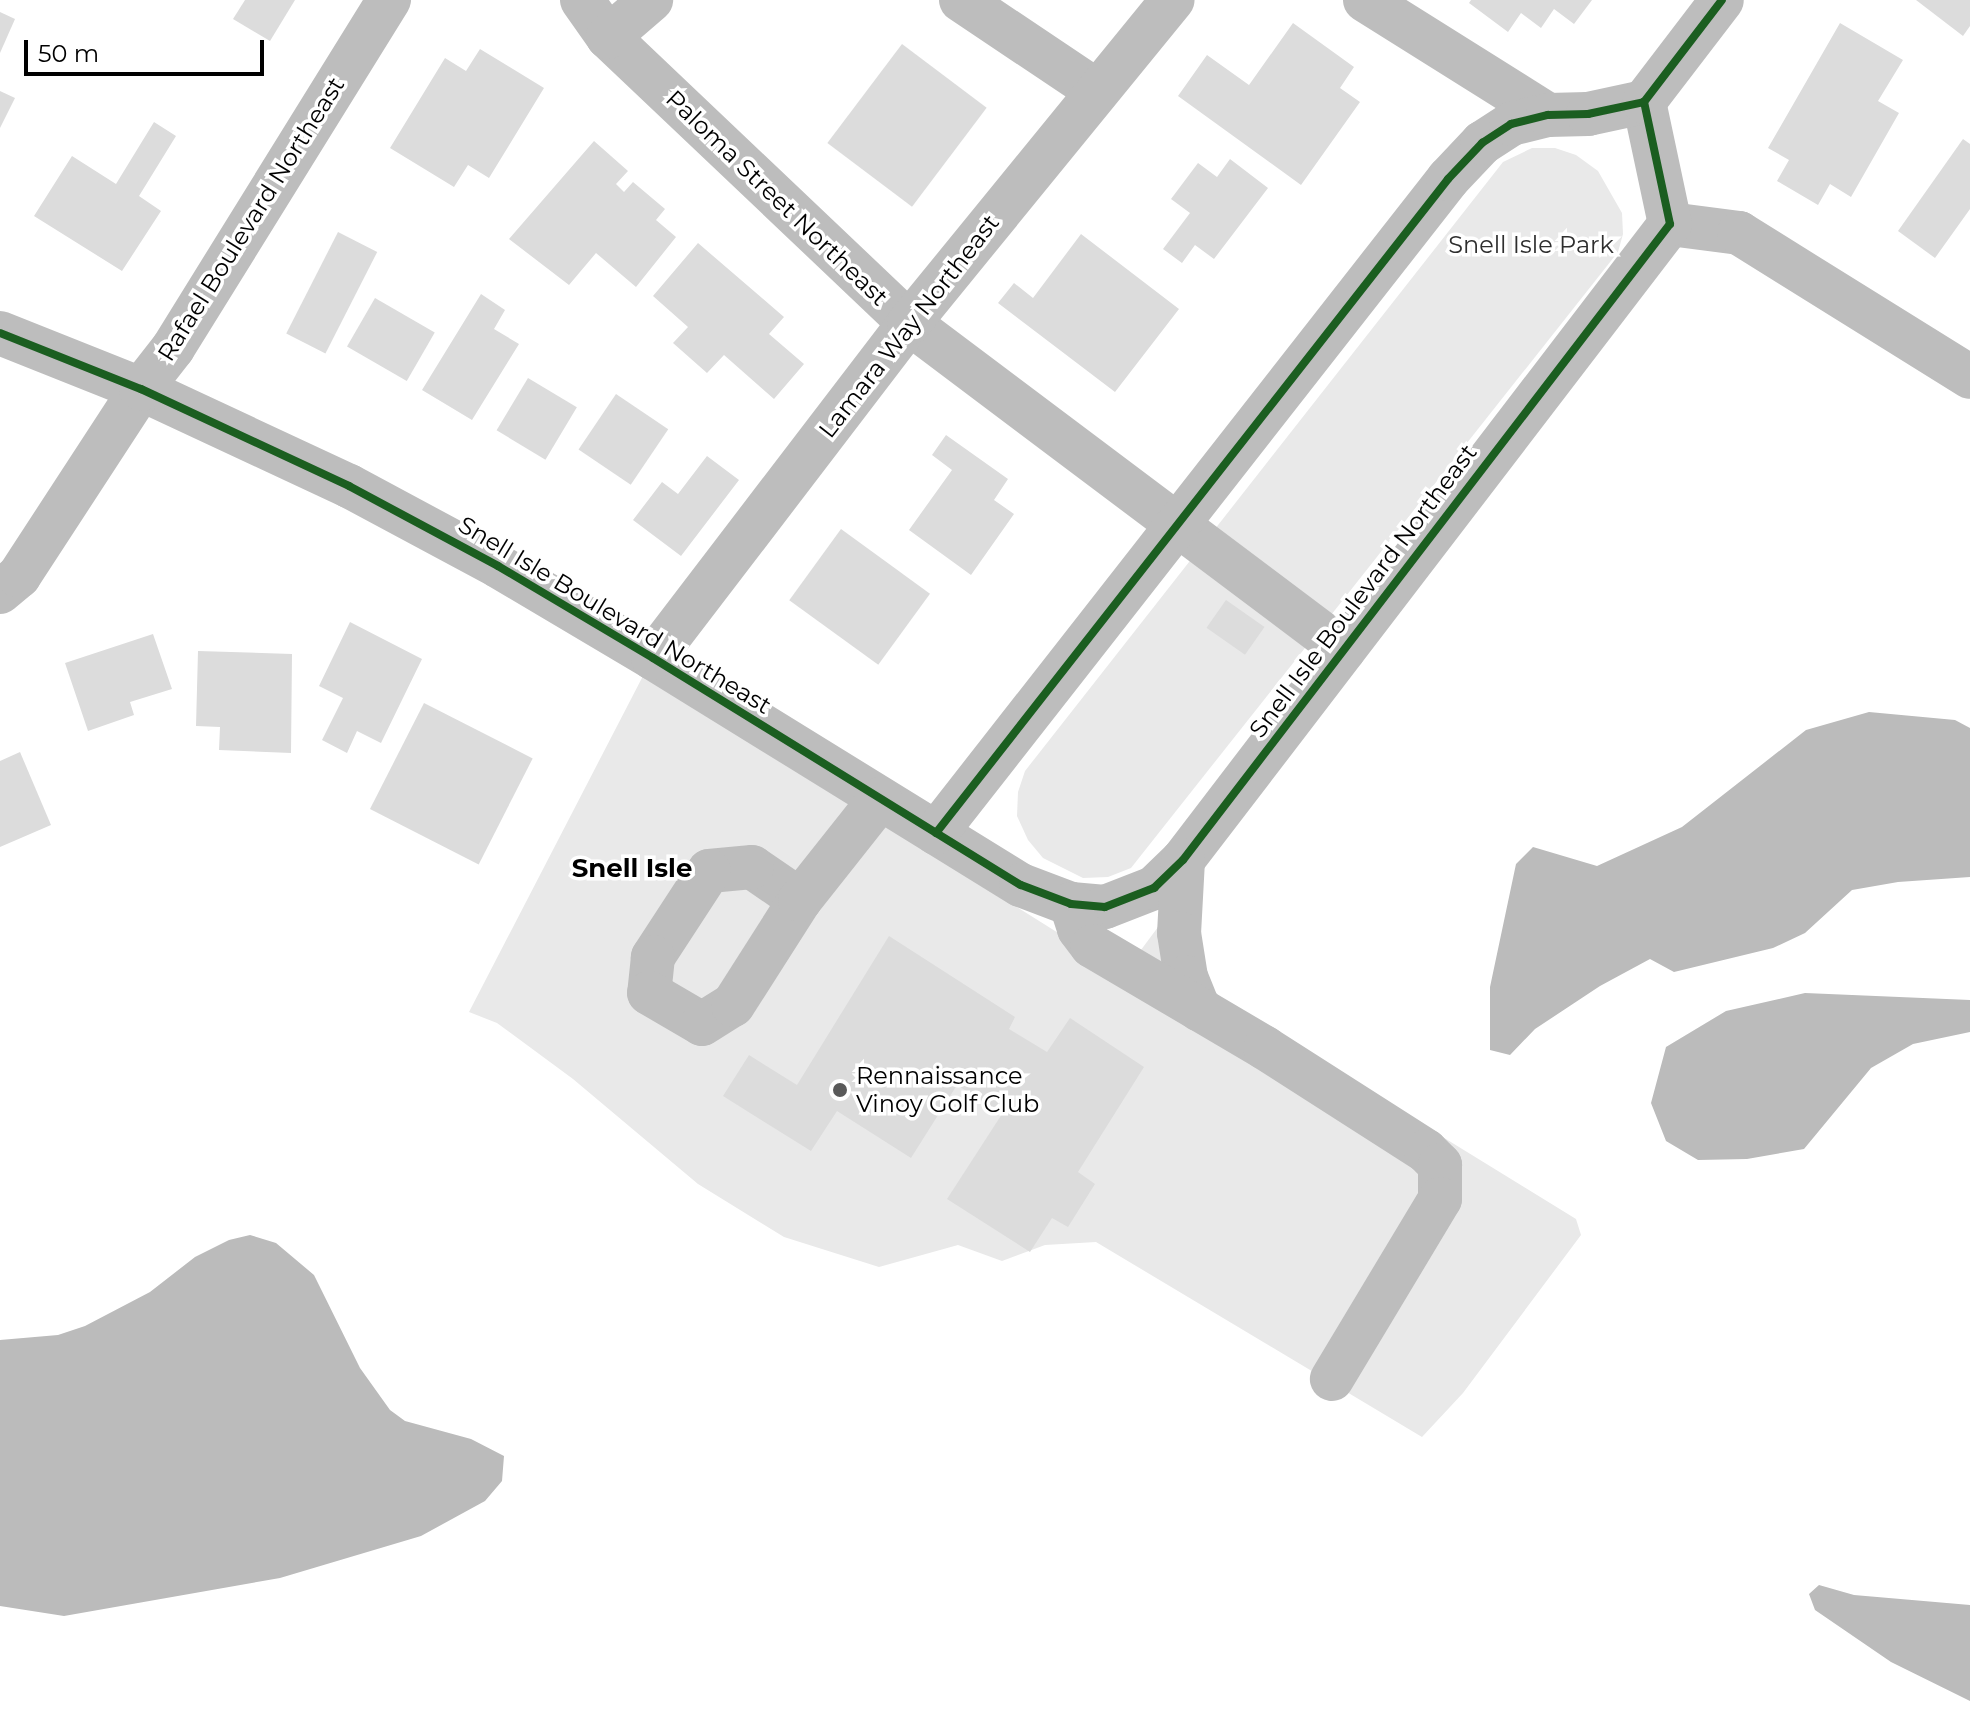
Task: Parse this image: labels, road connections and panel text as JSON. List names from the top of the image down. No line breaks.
{"streets":{"street":["Paloma Street Northeast","Rafael Boulevard Northeast","Lamara Way Northeast","Snell Isle Boulevard Northeast"]},"crossings":[["Paloma Street Northeast","Lamara Way Northeast"],["Paloma Street Northeast","Snell Isle Boulevard Northeast"],["Rafael Boulevard Northeast","Snell Isle Boulevard Northeast"],["Lamara Way Northeast","Snell Isle Boulevard Northeast"]],"districts":["Snell Isle"],"parks":["Snell Isle Park"],"places":["Rennaissance Vinoy Golf Club"],"scale_bar":"50 m"}
